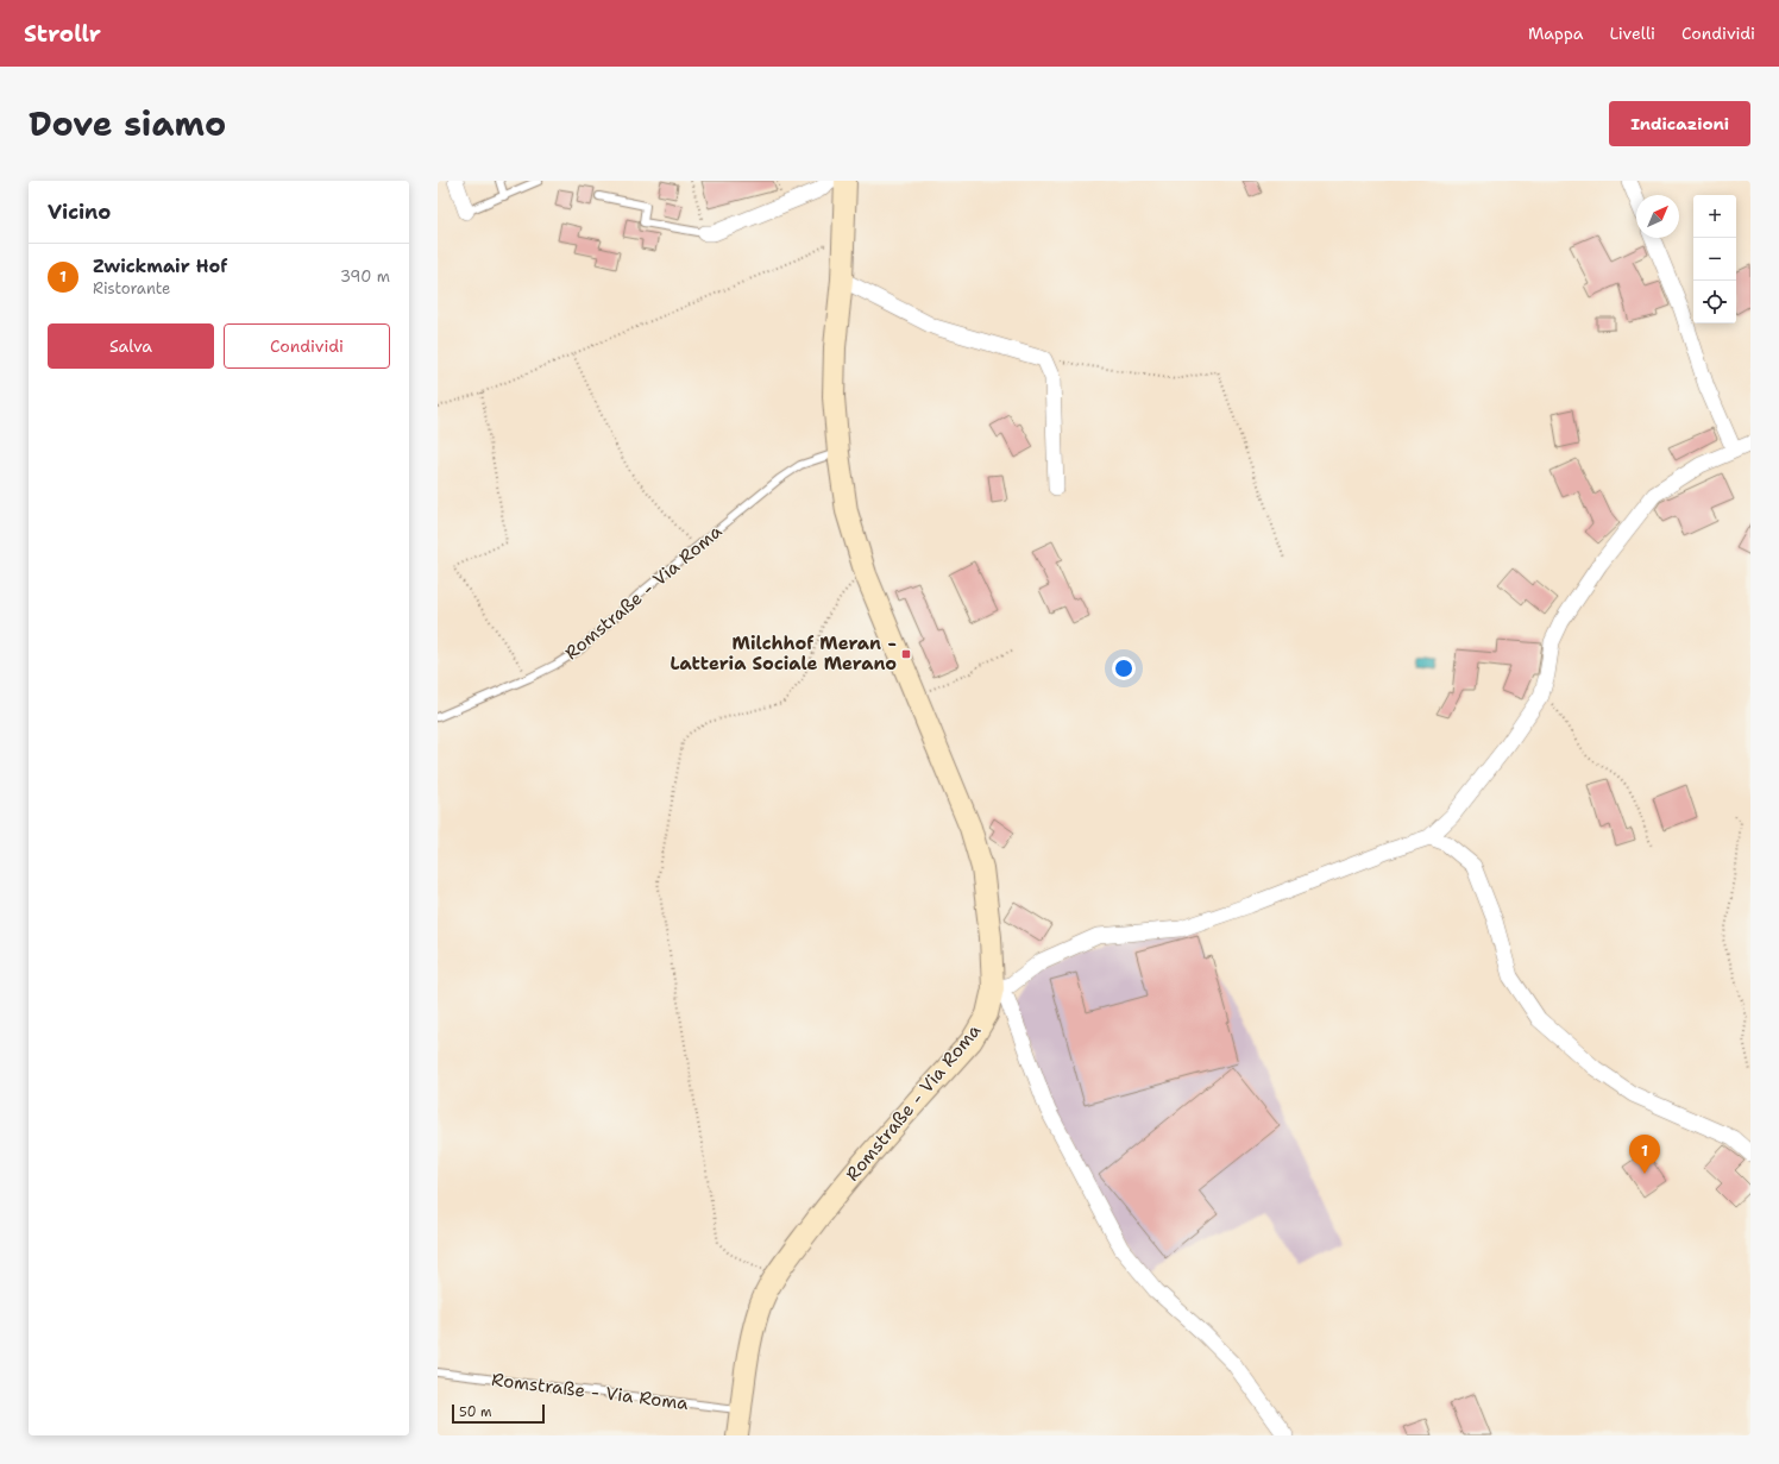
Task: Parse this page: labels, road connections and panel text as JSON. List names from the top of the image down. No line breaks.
{"streets":{"street":["Romstraße - Via Roma"]},"places":{"transit":["Milchhof Meran - Latteria Sociale Merano"]},"scale_bar":"50 m","north":"top right","page":{"header":"Strollr","nav":["Mappa","Livelli","Condividi"],"title":"Dove siamo","buttons":["Indicazioni",["Salva","Condividi"]],"heading":"Vicino","map_buttons":["+","−"],"list":[{"mark":"1","name":"Zwickmair Hof","note":"Ristorante","value":"390 m"}],"pins":"1","scale":"50 m"}}
